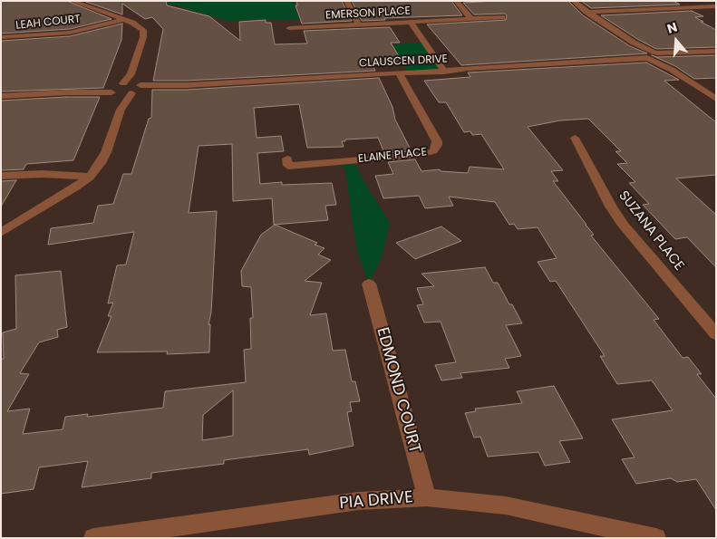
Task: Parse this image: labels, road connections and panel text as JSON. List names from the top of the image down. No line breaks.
{"streets":{"street":["EMERSON PLACE","LEAH COURT","CLAUSCEN DRIVE","ELAINE PLACE","SUZANA PLACE","EDMOND COURT","PIA DRIVE"]},"crossings":[["CLAUSCEN DRIVE","ELAINE PLACE"],["EDMOND COURT","PIA DRIVE"]],"north":"top"}
